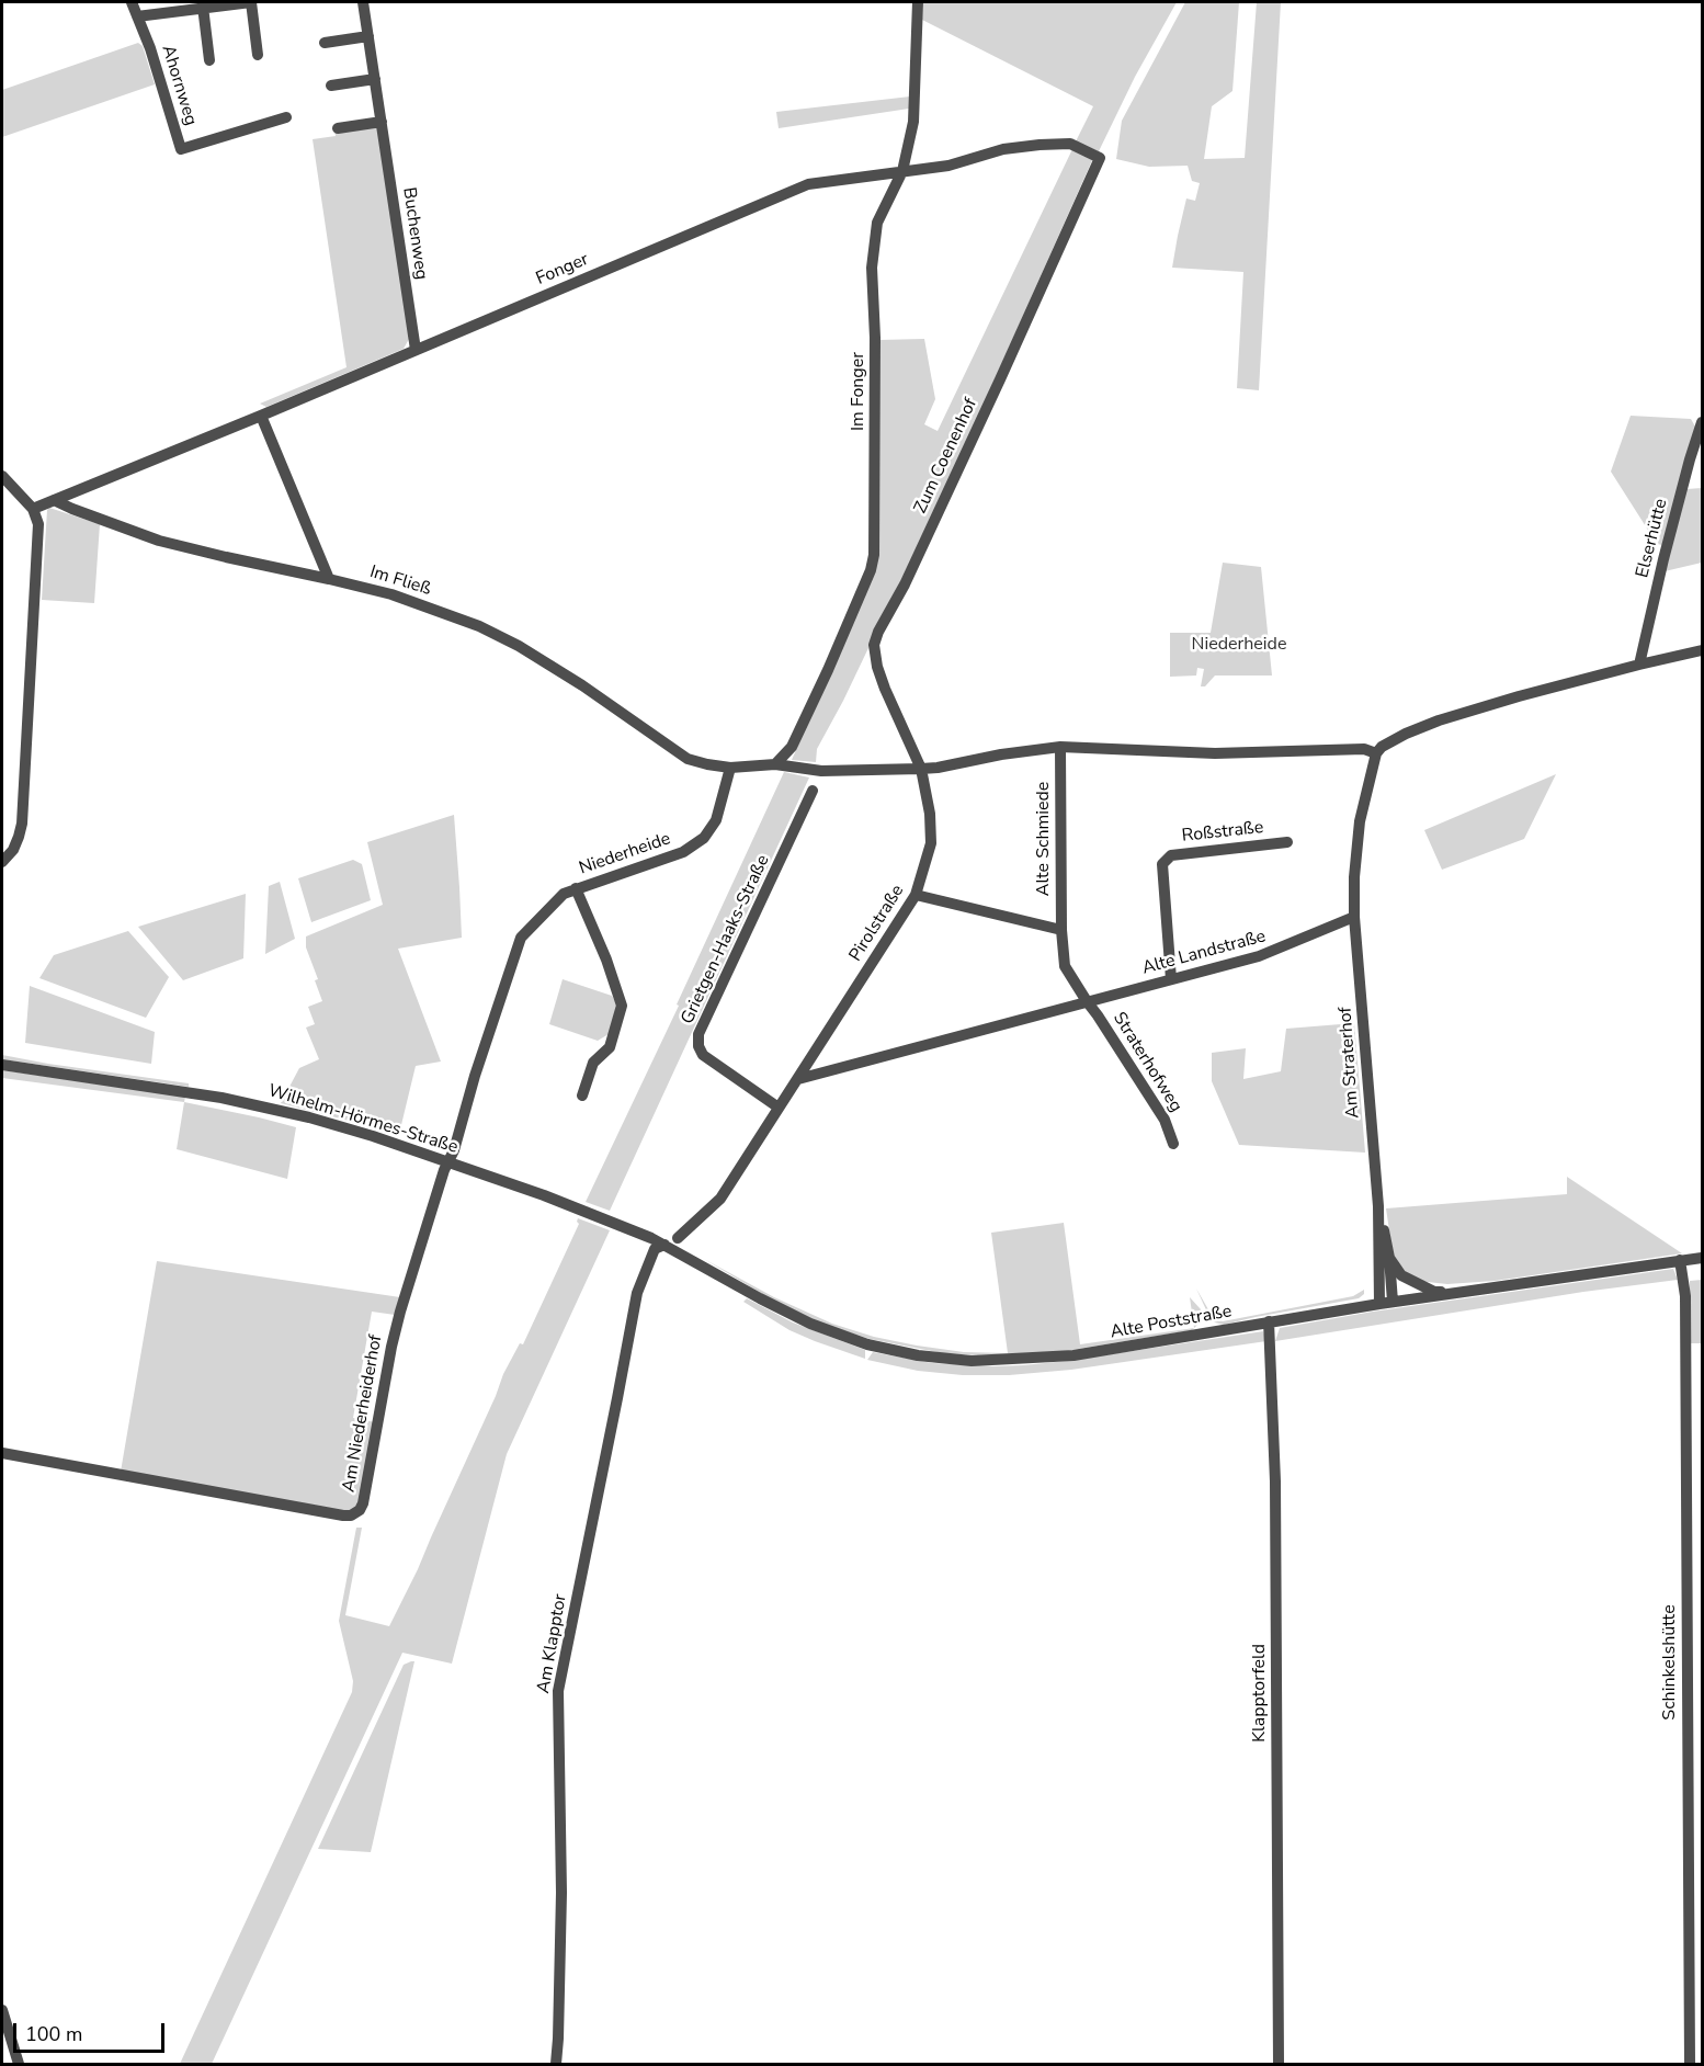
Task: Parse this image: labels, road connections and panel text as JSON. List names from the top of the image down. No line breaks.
{"streets":{"street":["Ahornweg","Buchenweg","Fonger","Im Fonger","Zum Coenenhof","Elserhütte","Im Fließ","Roßstraße","Alte Schmiede","Niederheide","Pirolstraße","Grietgen-Haaks-Straße","Alte Landstraße","Straterhofweg","Am Straterhof","Wilhelm-Hörmes-Straße","Alte Poststraße","Am Niederheiderhof","Am Klapptor","Schinkelshütte","Klapptorfeld"]},"crossings":[["Buchenweg","Fonger"],["Fonger","Im Fonger"],["Fonger","Zum Coenenhof"],["Fonger","Im Fließ"],["Zum Coenenhof","Pirolstraße"],["Im Fließ","Niederheide"],["Roßstraße","Alte Landstraße"],["Alte Schmiede","Pirolstraße"],["Alte Schmiede","Alte Landstraße"],["Alte Schmiede","Straterhofweg"],["Niederheide","Wilhelm-Hörmes-Straße"],["Niederheide","Am Niederheiderhof"],["Pirolstraße","Alte Landstraße"],["Alte Landstraße","Straterhofweg"],["Alte Landstraße","Am Straterhof"],["Am Straterhof","Alte Poststraße"],["Wilhelm-Hörmes-Straße","Alte Poststraße"],["Wilhelm-Hörmes-Straße","Am Niederheiderhof"],["Wilhelm-Hörmes-Straße","Am Klapptor"],["Alte Poststraße","Am Klapptor"],["Alte Poststraße","Schinkelshütte"],["Alte Poststraße","Klapptorfeld"]],"parks":["Niederheide"],"scale_bar":"100 m"}
